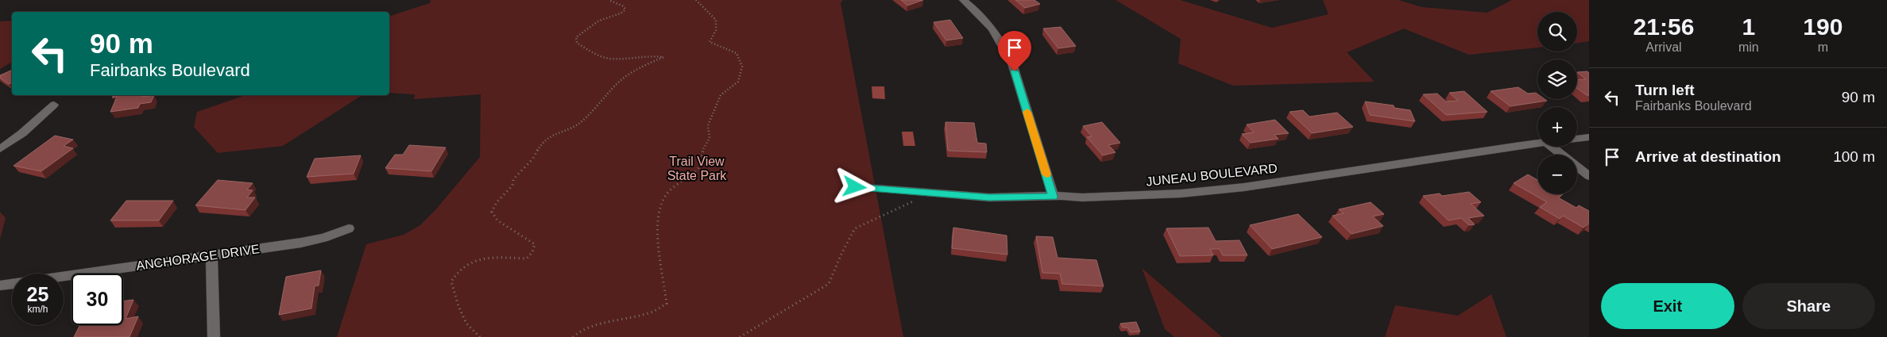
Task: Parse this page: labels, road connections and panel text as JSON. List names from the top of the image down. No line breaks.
{"streets":{"street":["JUNEAU BOULEVARD","ANCHORAGE DRIVE"]},"parks":["Trail View State Park"],"page":{"eta":["21:56","Arrival","1","min","190","m"],"map_buttons":["+","−"],"turn":["90 m","Fairbanks Boulevard"],"list":[{"name":"Turn left","note":"Fairbanks Boulevard","value":"90 m"},{"name":"Arrive at destination","value":"100 m"}],"speed":"25 km/h","limit":"30","buttons":["Exit","Share"]}}
